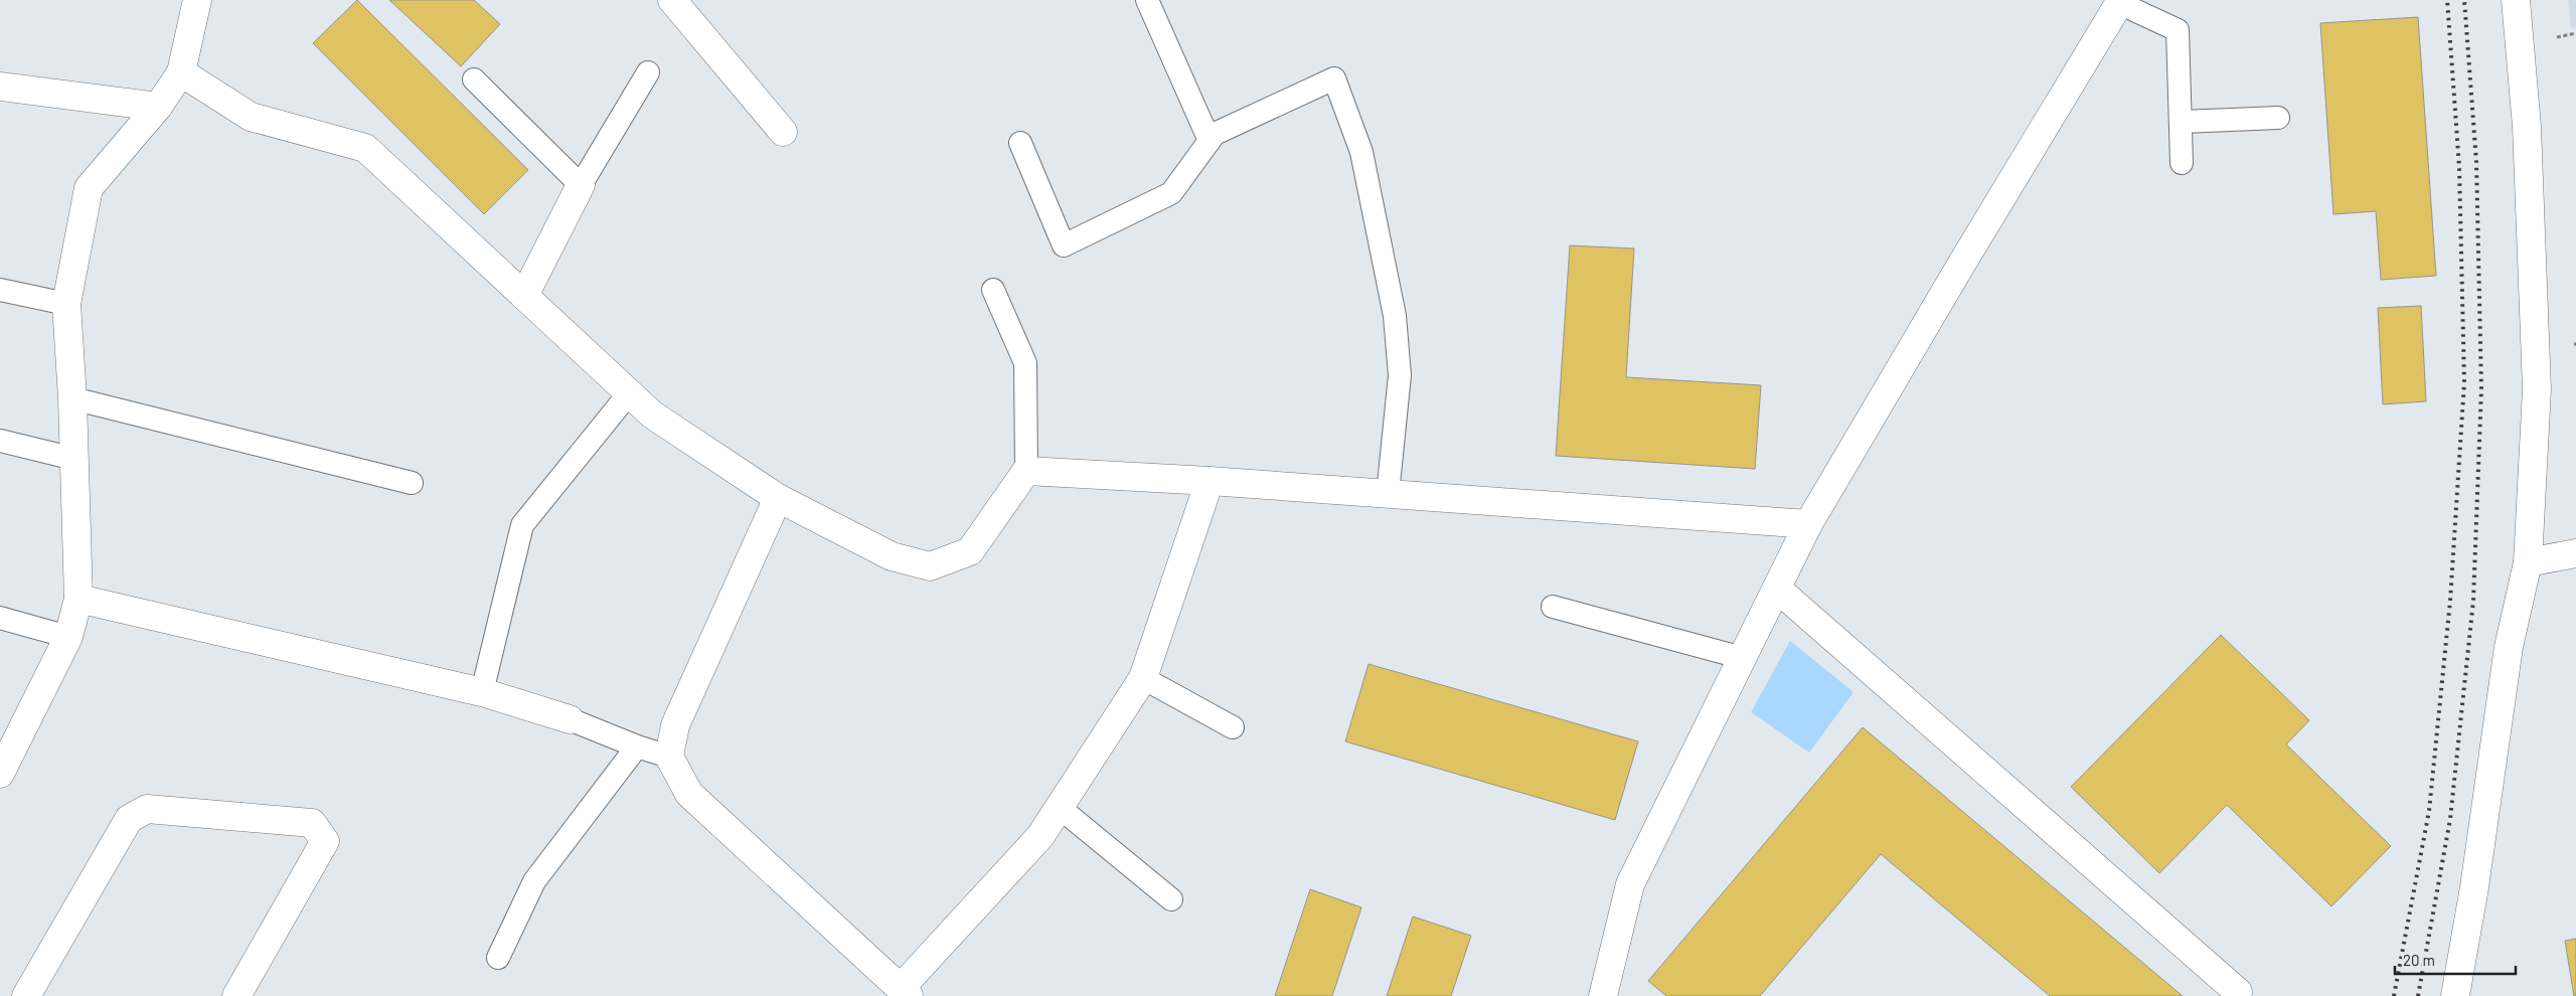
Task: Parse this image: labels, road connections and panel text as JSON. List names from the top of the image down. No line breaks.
{"scale_bar":"20 m"}
